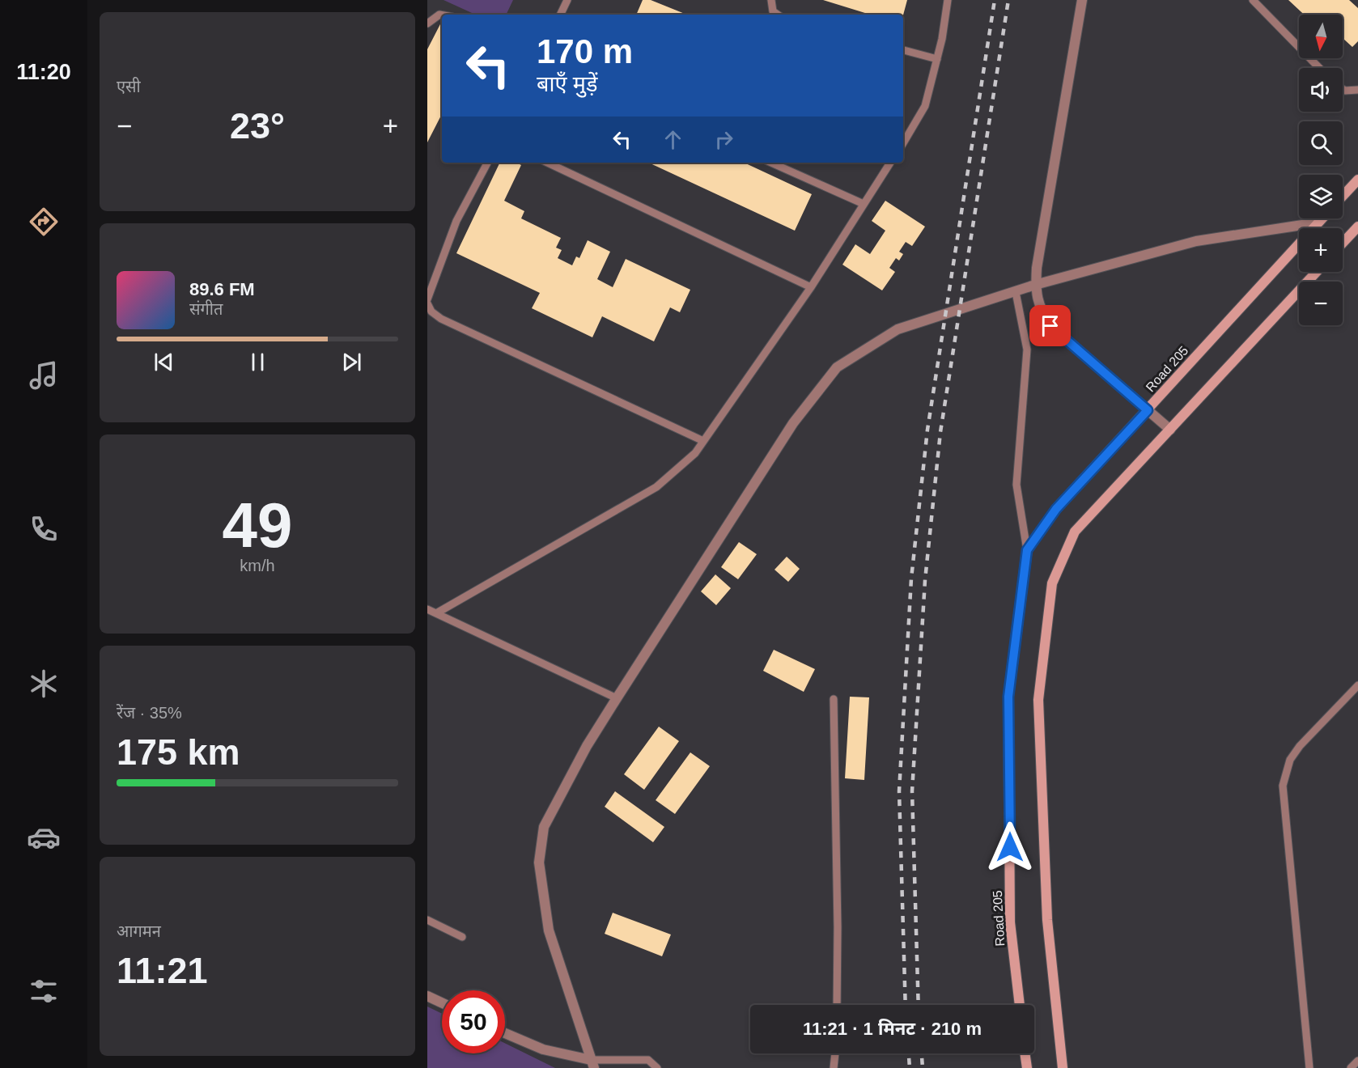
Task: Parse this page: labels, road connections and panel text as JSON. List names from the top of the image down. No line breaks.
{"streets":{"main road":["Road 205"]},"north":"bottom","page":{"tabs":"11:20","tile":["एसी",["49","km/h"],["रेंज · 35%","175 km"],["आगमन","11:21"]],"map_buttons":["+","−"],"turn":["170 m","बाएँ मुड़ें"],"heat":["−","23°","+"],"song":["89.6 FM","संगीत"],"limit":"50","trip":"11:21 · 1 मिनट · 210 m"}}
